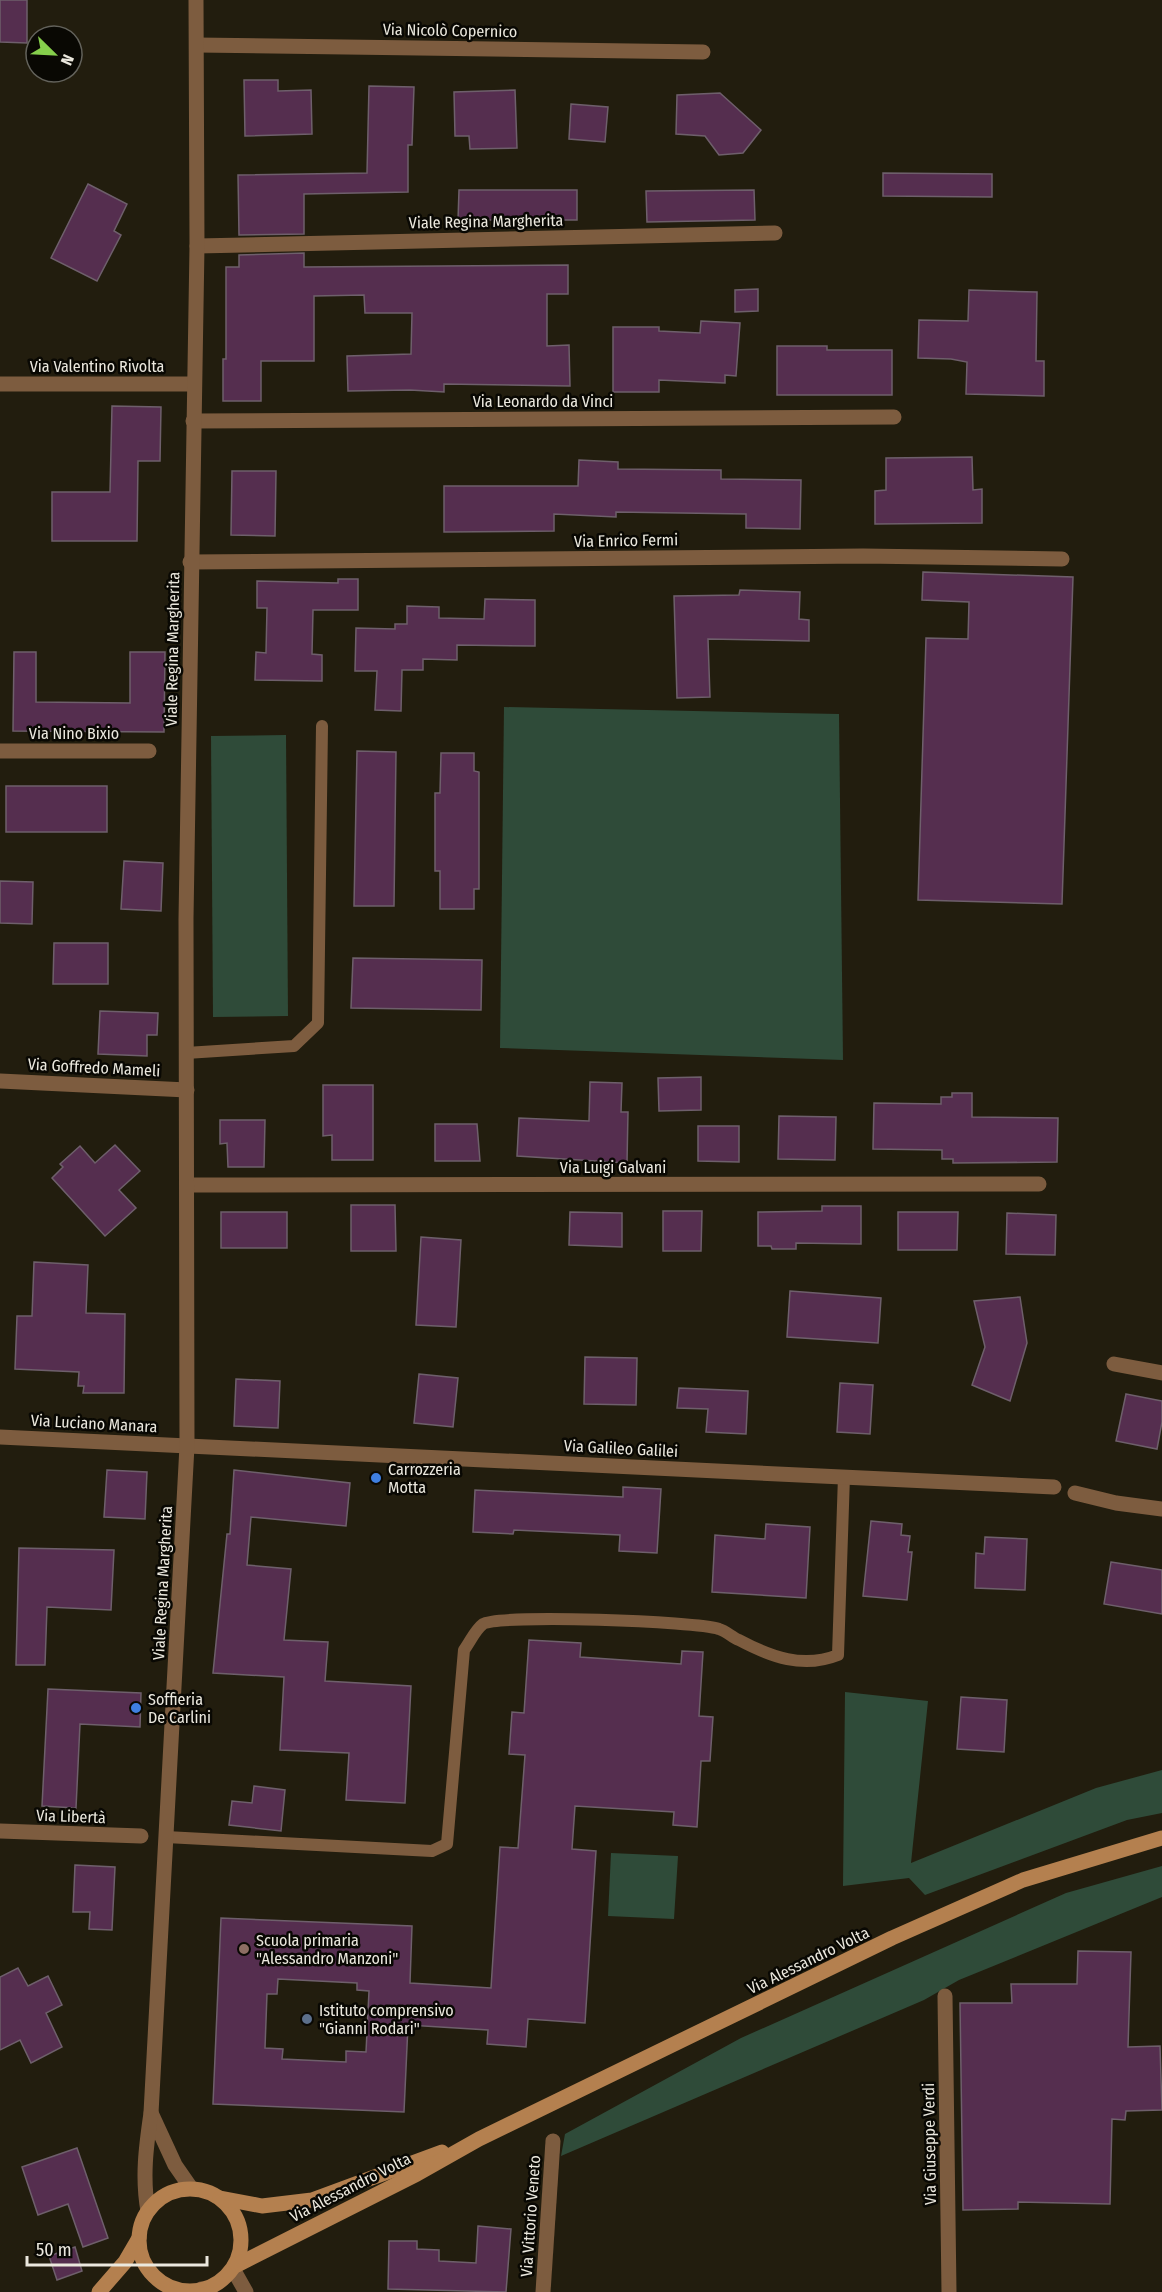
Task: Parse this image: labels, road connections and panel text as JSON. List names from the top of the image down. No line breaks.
{"streets":{"main road":["Via Alessandro Volta"],"street":["Via Nicolò Copernico","Viale Regina Margherita","Via Valentino Rivolta","Via Leonardo da Vinci","Via Enrico Fermi","Via Nino Bixio","Via Goffredo Mameli","Via Luigi Galvani","Via Luciano Manara","Via Galileo Galilei","Via Libertà","Via Giuseppe Verdi","Via Vittorio Veneto"]},"crossings":[["Via Nicolò Copernico","Viale Regina Margherita"],["Viale Regina Margherita","Via Valentino Rivolta"],["Viale Regina Margherita","Via Leonardo da Vinci"],["Viale Regina Margherita","Via Enrico Fermi"],["Viale Regina Margherita","Via Goffredo Mameli"],["Viale Regina Margherita","Via Luigi Galvani"],["Viale Regina Margherita","Via Luciano Manara"],["Viale Regina Margherita","Via Galileo Galilei"],["Viale Regina Margherita","Via Alessandro Volta"],["Via Luciano Manara","Via Galileo Galilei"]],"places":["Carrozzeria Motta","Soffieria De Carlini","Scuola primaria \"Alessandro Manzoni\"","Istituto comprensivo \"Gianni Rodari\""],"scale_bar":"50 m","north":"bottom right"}
